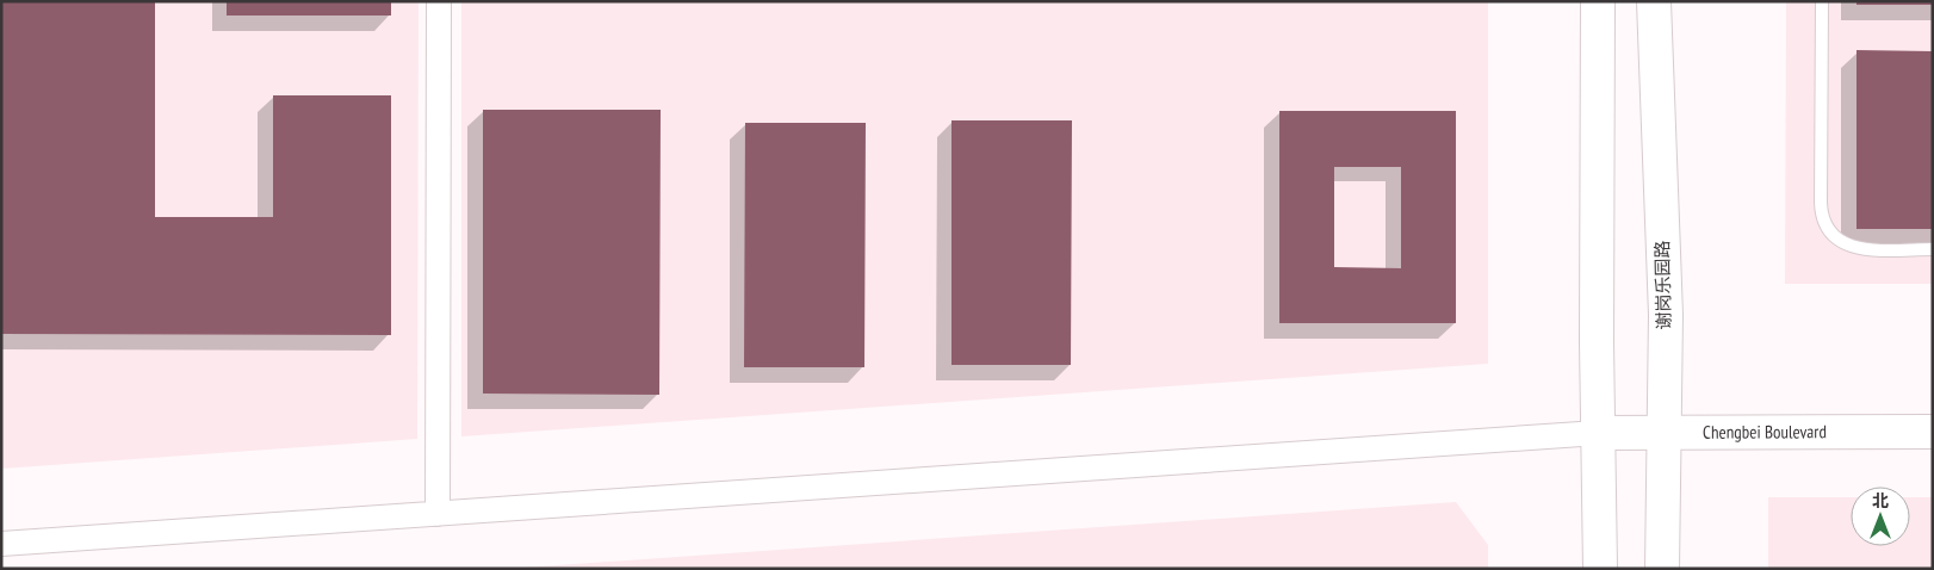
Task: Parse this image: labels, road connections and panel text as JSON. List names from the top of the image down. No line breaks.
{"streets":{"main road":["谢岗乐园路","Chengbei Boulevard"]},"crossings":[["谢岗乐园路","Chengbei Boulevard"]],"north":"top"}
